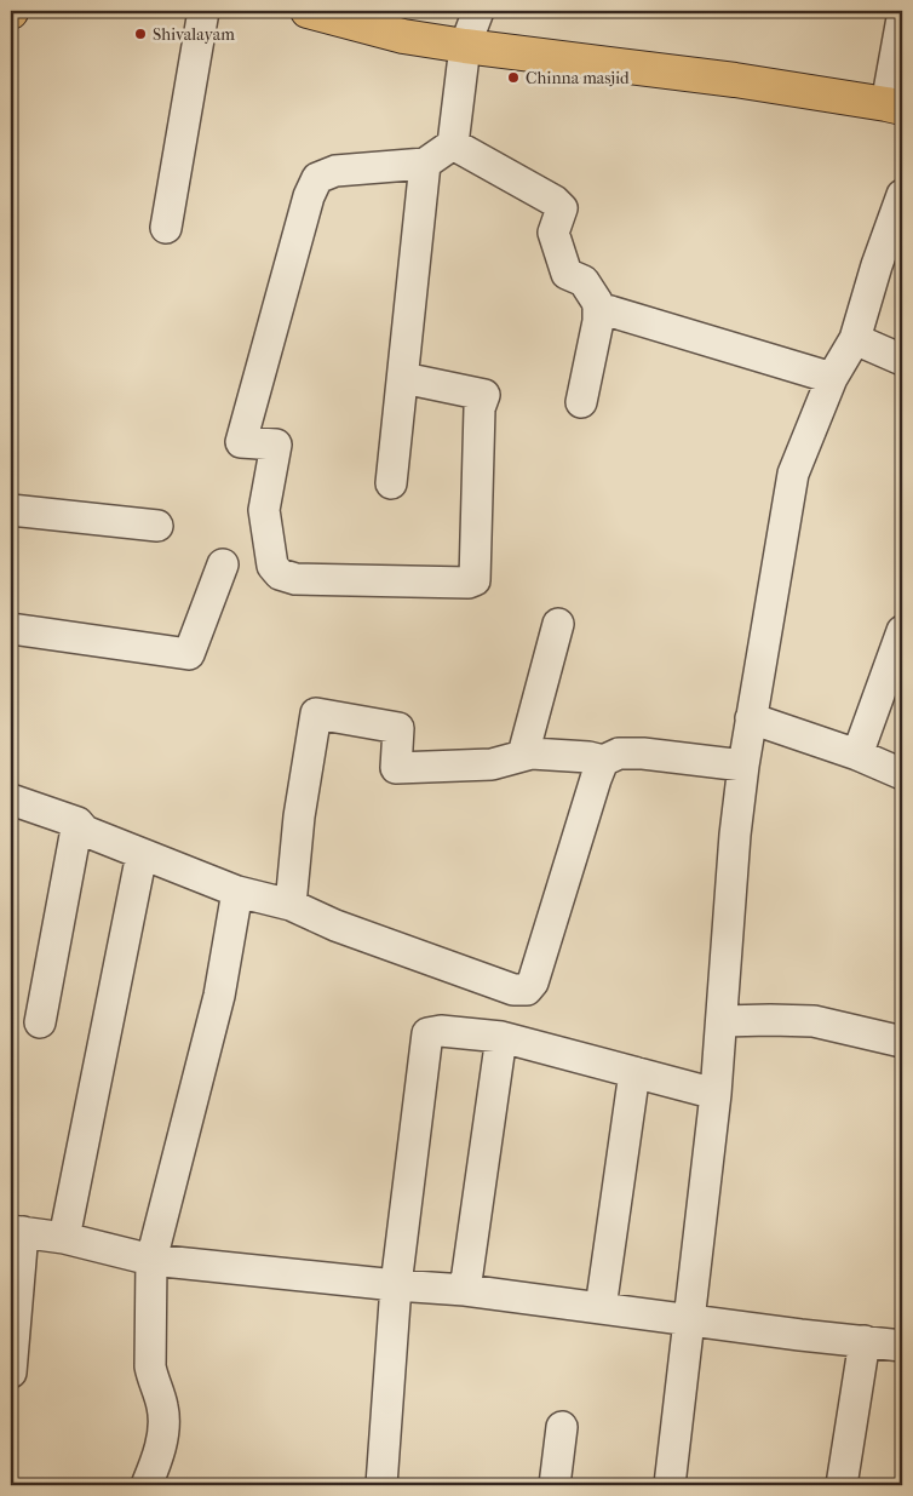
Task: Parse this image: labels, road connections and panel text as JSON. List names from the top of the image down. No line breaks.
{"places":["Shivalayam","Chinna masjid"]}
